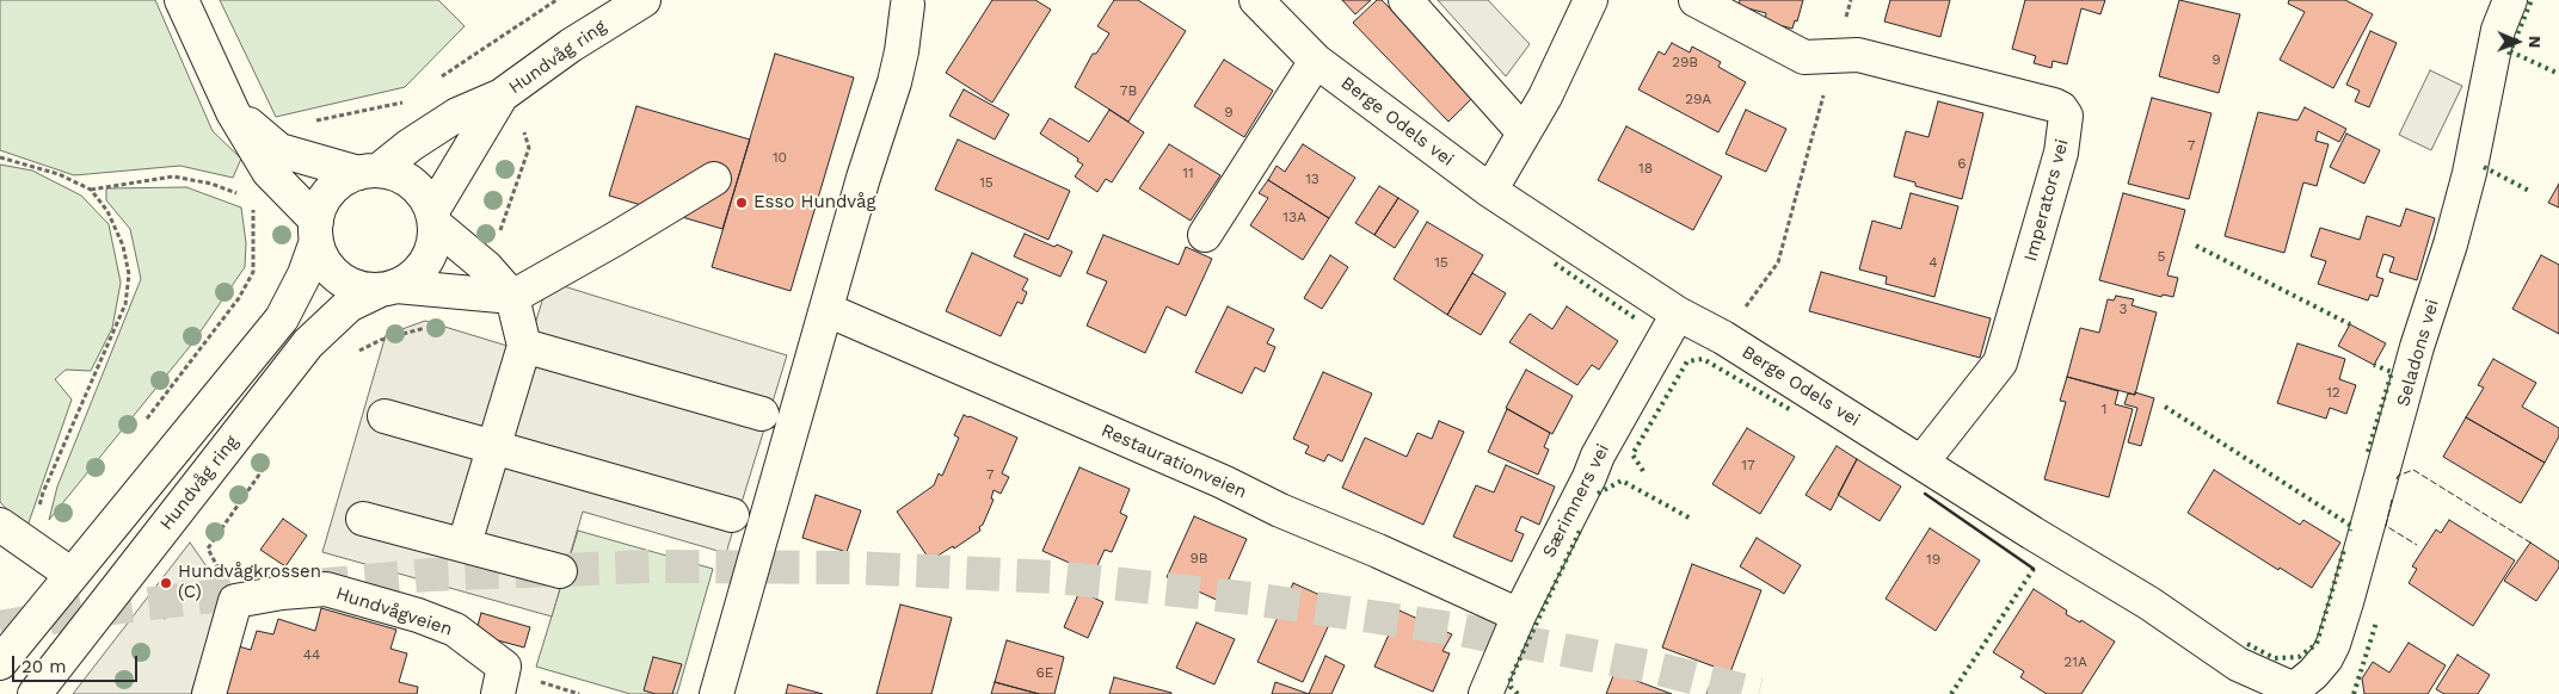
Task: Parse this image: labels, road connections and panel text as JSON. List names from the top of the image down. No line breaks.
{"streets":{"street":["Hundvåg ring","Berge Odels vei","Imperators vei","Seladons vei","Restaurationveien","Særimners vei","Hundvågveien"]},"crossings":[["Berge Odels vei","Imperators vei"],["Berge Odels vei","Seladons vei"],["Berge Odels vei","Særimners vei"],["Restaurationveien","Særimners vei"]],"places":["Esso Hundvåg","Hundvågkrossen (C)"],"house_numbers":["9","29B","7B","29A","9","7","10","6","18","11","13","15","13A","5","15","4","3","12","1","17","7","9B","19","44","21A","6E"],"scale_bar":"20 m","north":"right"}
